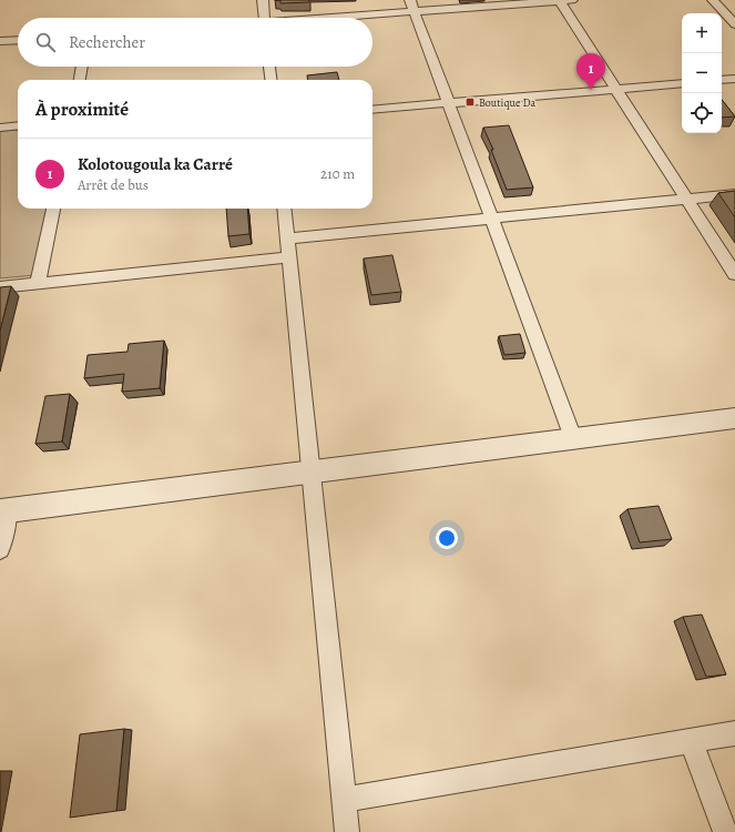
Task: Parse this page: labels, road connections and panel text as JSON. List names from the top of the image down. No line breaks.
{"places":{"transit":["Boutique Da"]},"page":{"map_buttons":["+","−"],"search":"Rechercher","pins":"1","heading":"À proximité","list":[{"mark":"1","name":"Kolotougoula ka Carré","note":"Arrêt de bus","value":"210 m"}]}}
